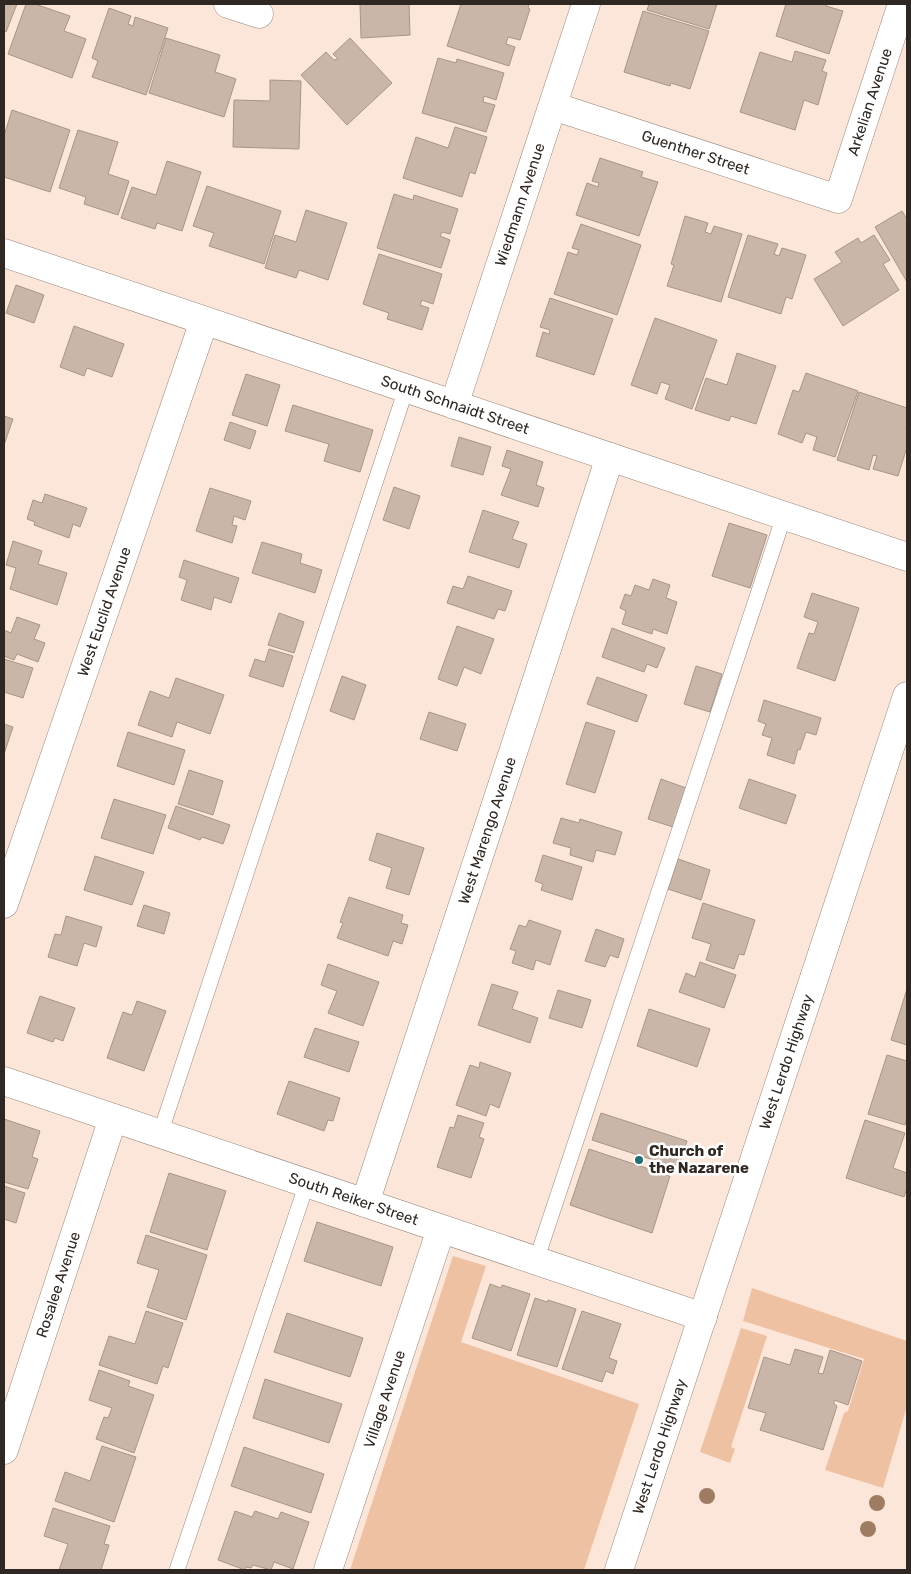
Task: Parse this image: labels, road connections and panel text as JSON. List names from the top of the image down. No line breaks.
{"streets":{"street":["Arkelian Avenue","Guenther Street","Wiedmann Avenue","South Schnaidt Street","West Euclid Avenue","West Marengo Avenue","West Lerdo Highway","South Reiker Street","Rosalee Avenue","Village Avenue"]},"crossings":[["Arkelian Avenue","Guenther Street"],["Guenther Street","Wiedmann Avenue"],["Wiedmann Avenue","South Schnaidt Street"],["South Schnaidt Street","West Euclid Avenue"],["South Schnaidt Street","West Marengo Avenue"],["West Marengo Avenue","South Reiker Street"],["West Lerdo Highway","South Reiker Street"],["South Reiker Street","Rosalee Avenue"],["South Reiker Street","Village Avenue"]],"places":["Church of the Nazarene"]}
